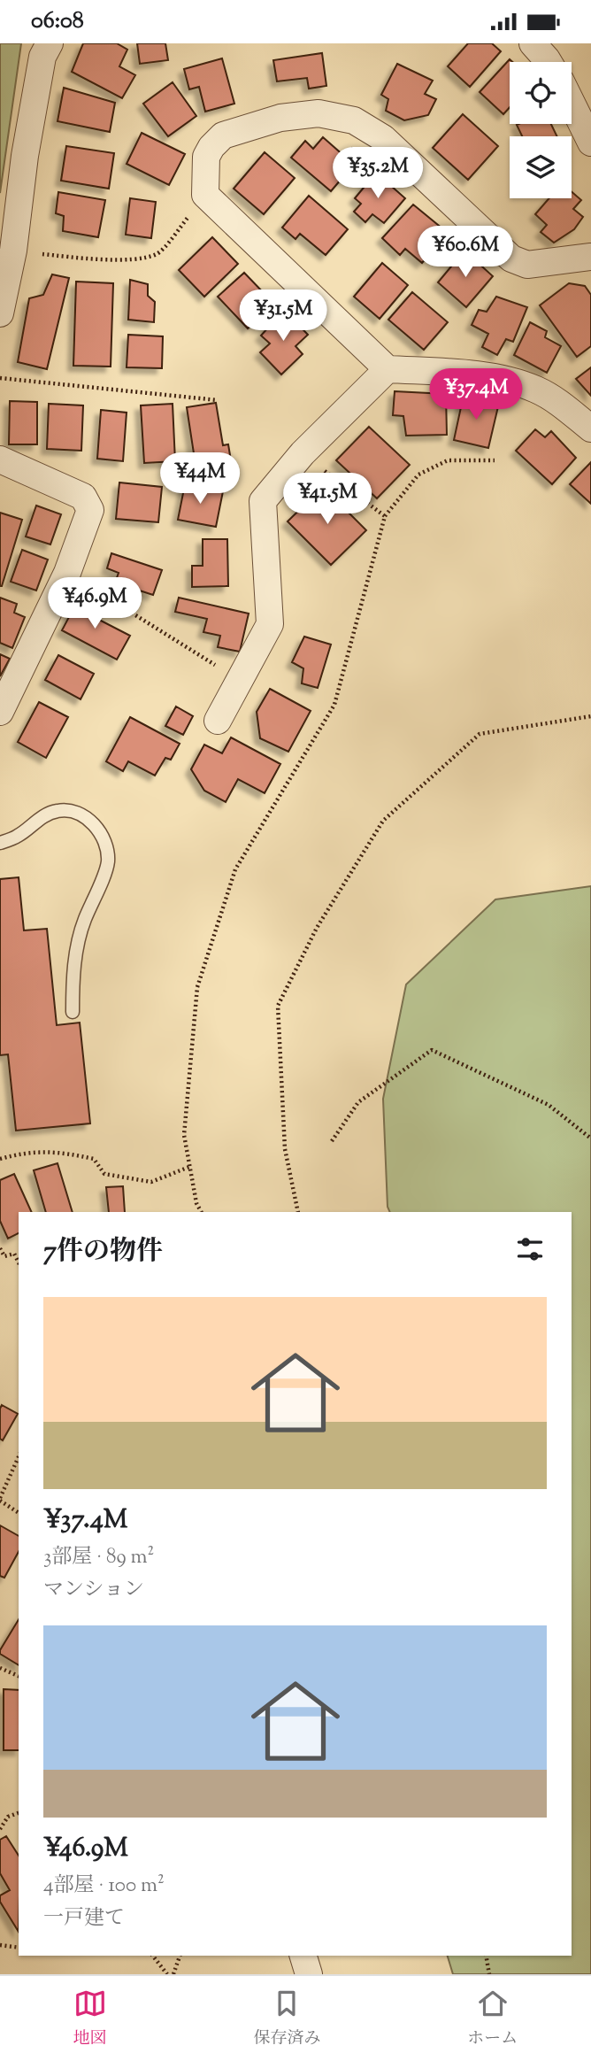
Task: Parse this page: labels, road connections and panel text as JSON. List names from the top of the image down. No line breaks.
{"page":{"status":"06:08","price":["¥35.2M","¥60.6M","¥31.5M","¥37.4M","¥44M","¥41.5M","¥46.9M"],"heading":"7件の物件","list":[{"name":"¥37.4M","note":"3部屋 · 89 m² · マンション"},{"name":"¥46.9M","note":"4部屋 · 100 m² · 一戸建て"}],"tabs":["地図","保存済み","ホーム"]}}
